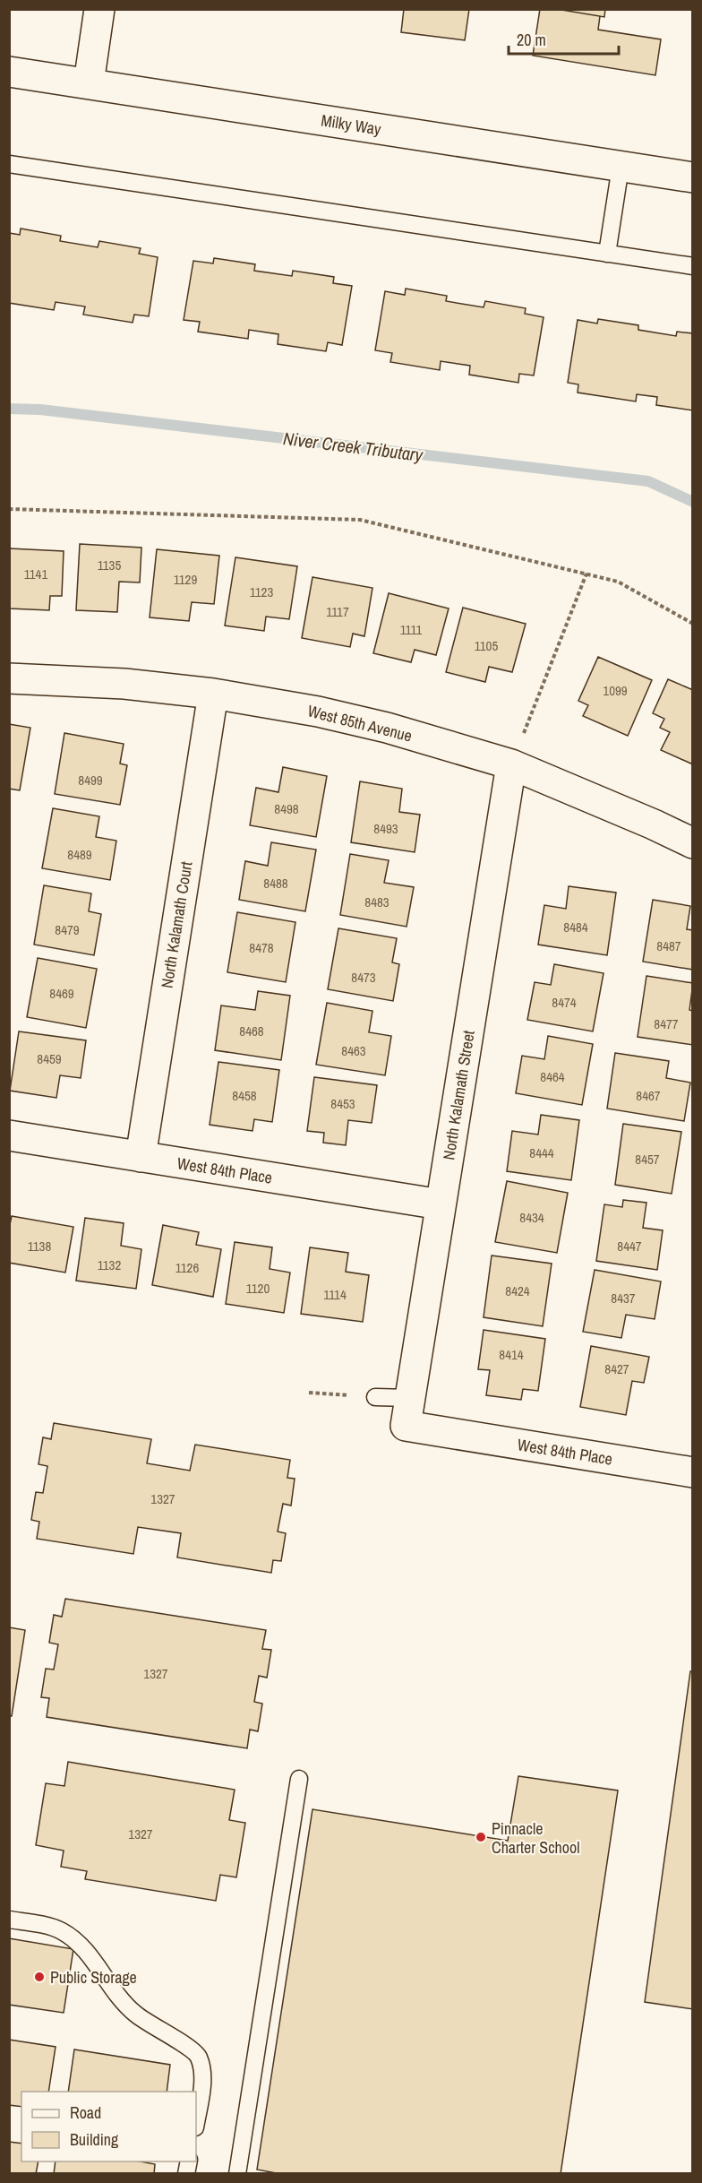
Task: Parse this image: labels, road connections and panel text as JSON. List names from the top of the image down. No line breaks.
{"streets":{"street":["Milky Way","West 85th Avenue","North Kalamath Court","North Kalamath Street","West 84th Place"]},"crossings":[["West 85th Avenue","North Kalamath Court"],["West 85th Avenue","North Kalamath Street"],["North Kalamath Court","West 84th Place"],["North Kalamath Street","West 84th Place"]],"water":["Niver Creek Tributary"],"places":["Pinnacle Charter School","Public Storage"],"house_numbers":["1135","1141","1129","1123","1117","1111","1105","1099","8499","8498","8493","8489","8488","8483","8484","8479","8487","8478","8473","8469","8474","8477","8468","8463","8459","8464","8458","8467","8453","8444","8457","8434","1138","8447","1132","1126","1120","8424","1114","8437","8414","8427","1327","1327","1327"],"legend":["Road","Building"],"scale_bar":"20 m"}
